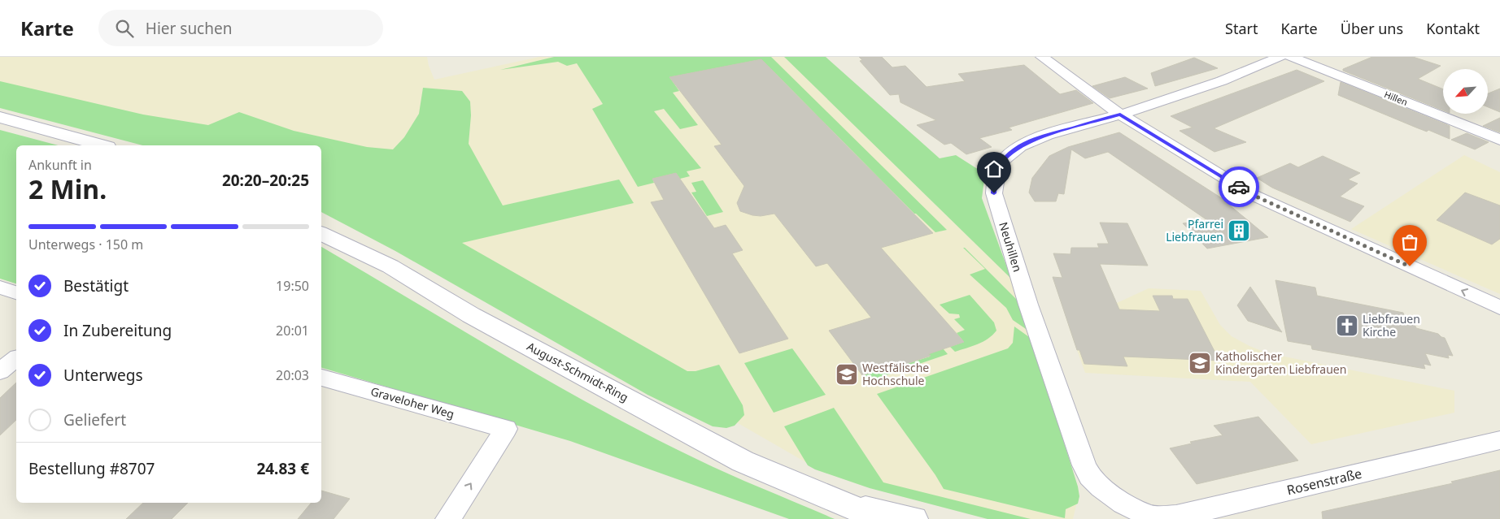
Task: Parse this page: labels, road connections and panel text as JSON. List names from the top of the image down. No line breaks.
{"streets":{"main road":["August-Schmidt-Ring"],"street":["Hillen","Neuhillen","Graveloher Weg","Rosenstraße"]},"crossings":[["Neuhillen","Rosenstraße"]],"places":{"building":["Pfarrei Liebfrauen"],"church":["Liebfrauen Kirche"],"school or university":["Katholischer Kindergarten Liebfrauen","Westfälische Hochschule"]},"north":"bottom left","page":{"header":"Karte","search":"Hier suchen","nav":["Start","Karte","Über uns","Kontakt"],"heading":["2 Min.","Ankunft in","20:20–20:25"],"panel":["Bestellung #8707","24.83 €"],"bar":"Unterwegs · 150 m","list":[["Bestätigt","19:50"],["In Zubereitung","20:01"],["Unterwegs","20:03"],"Geliefert"]}}
